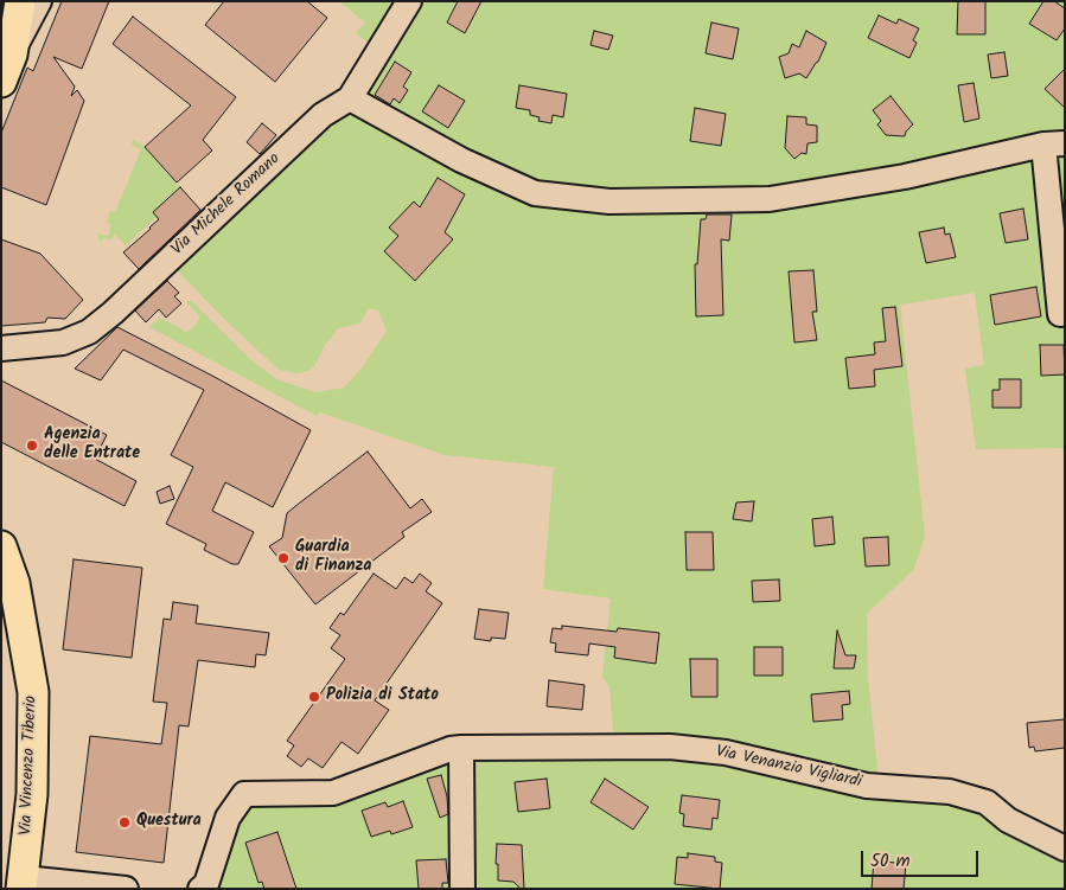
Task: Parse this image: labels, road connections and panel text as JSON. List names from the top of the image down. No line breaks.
{"streets":{"main road":["Via Vincenzo Tiberio"],"street":["Via Michele Romano","Via Venanzio Vigliardi"]},"places":["Agenzia delle Entrate","Guardia di Finanza","Polizia di Stato","Questura"],"scale_bar":"50 m"}
